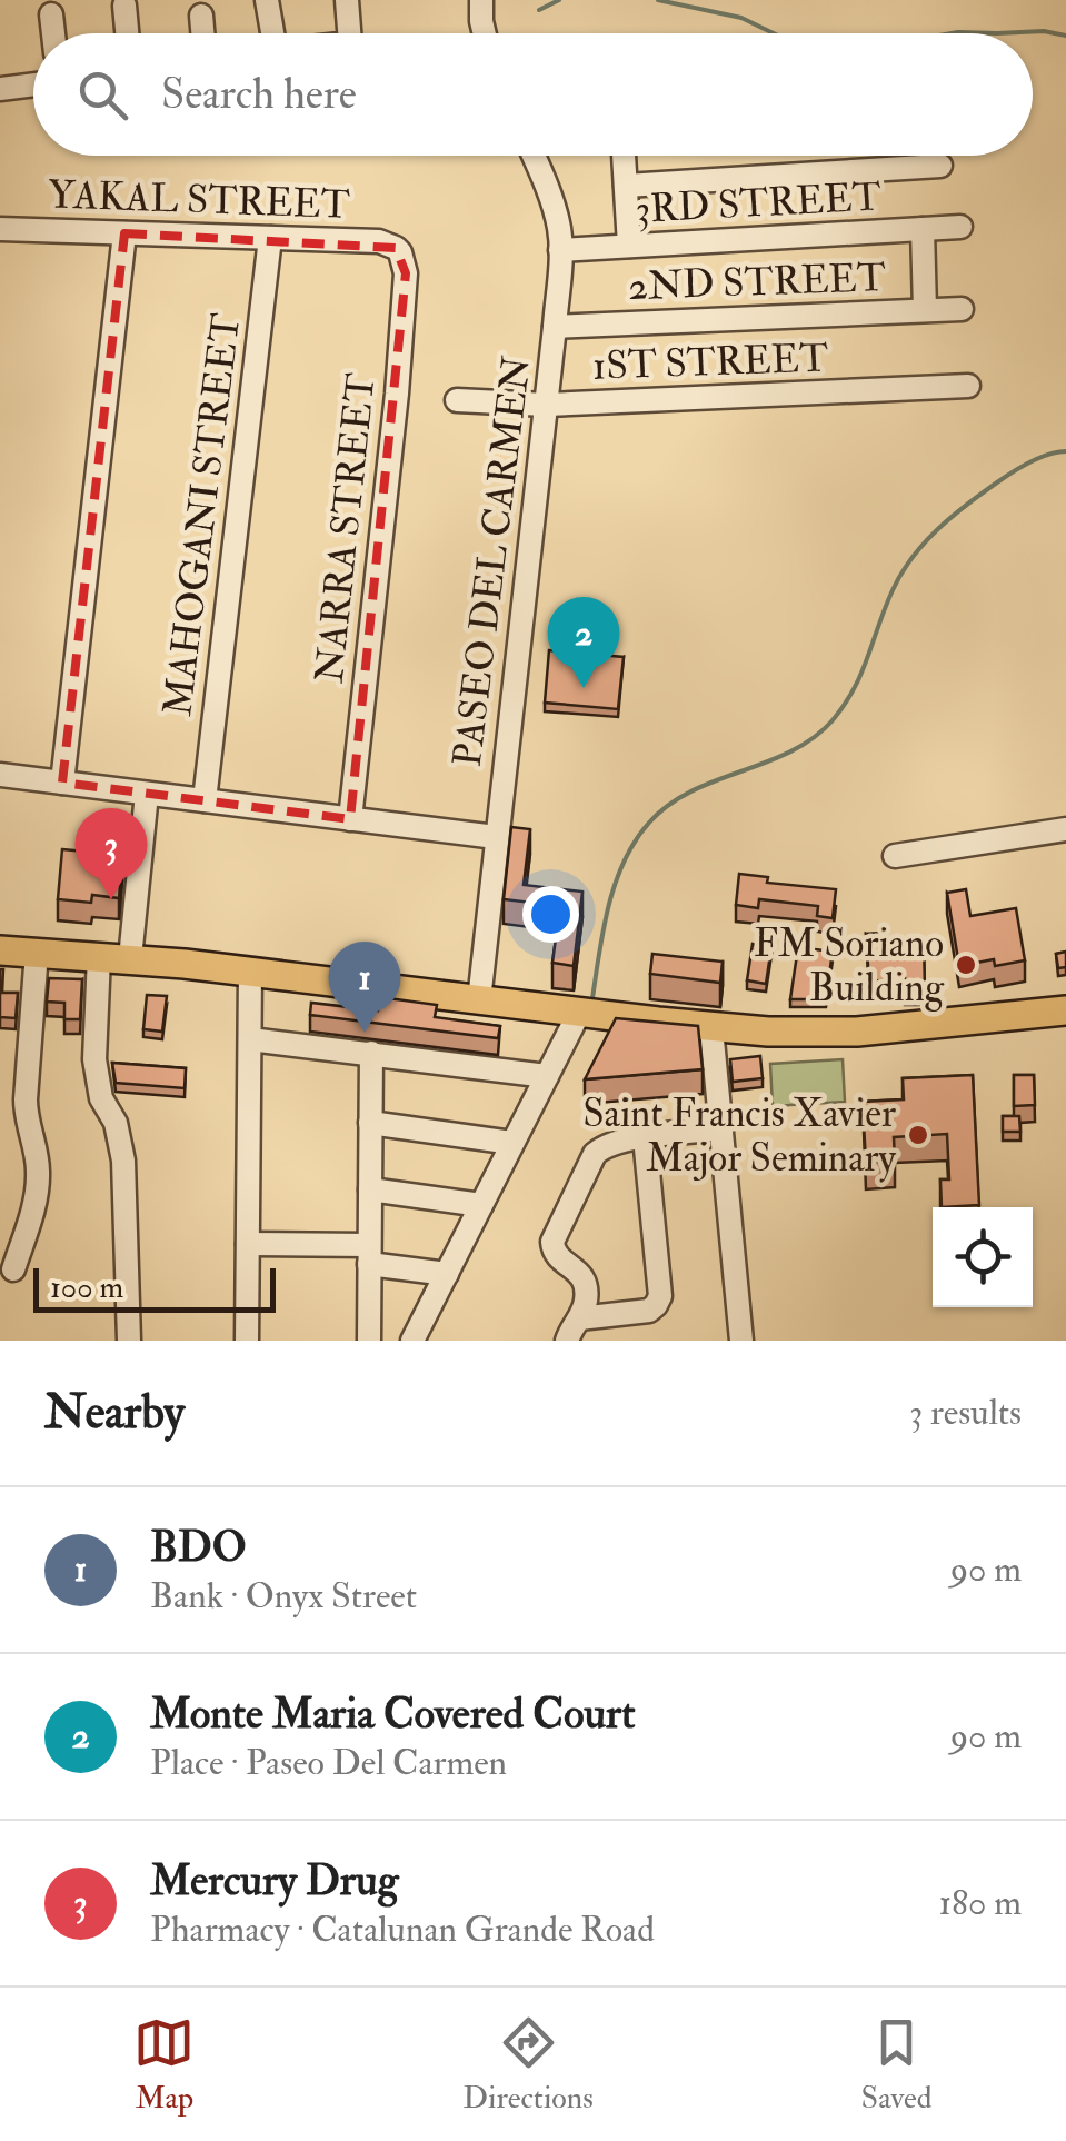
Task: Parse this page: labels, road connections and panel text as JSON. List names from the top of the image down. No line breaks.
{"streets":{"street":["YAKAL STREET","3RD STREET","2ND STREET","1ST STREET","MAHOGANI STREET","NARRA STREET","PASEO DEL CARMEN"]},"crossings":[["YAKAL STREET","MAHOGANI STREET"],["YAKAL STREET","NARRA STREET"],["3RD STREET","PASEO DEL CARMEN"],["2ND STREET","PASEO DEL CARMEN"],["1ST STREET","PASEO DEL CARMEN"]],"places":["FM Soriano Building","Saint Francis Xavier Major Seminary"],"scale_bar":"100 m","page":{"search":"Search here","pins":["2","3","1"],"scale":"100 m","heading":["Nearby","3 results"],"list":[{"mark":"1","name":"BDO","note":"Bank · Onyx Street","value":"90 m"},{"mark":"2","name":"Monte Maria Covered Court","note":"Place · Paseo Del Carmen","value":"90 m"},{"mark":"3","name":"Mercury Drug","note":"Pharmacy · Catalunan Grande Road","value":"180 m"}],"nav":["Map","Directions","Saved"]}}
